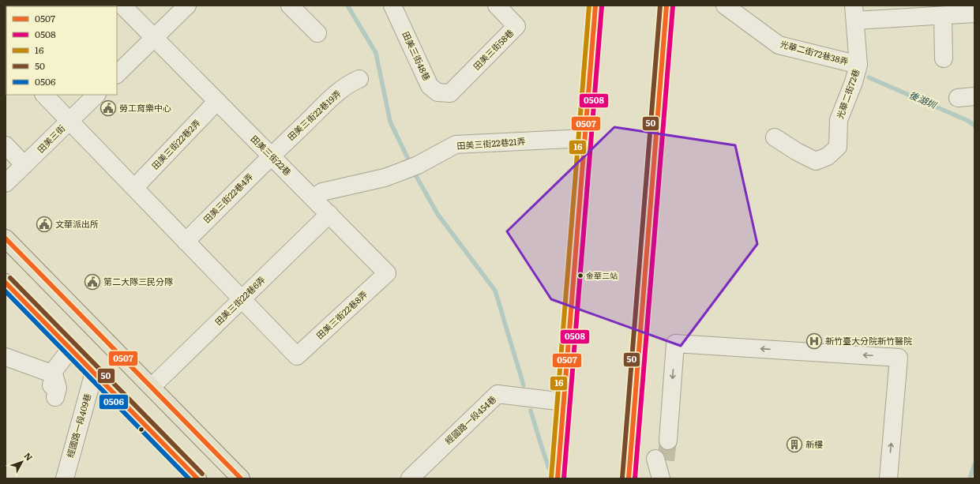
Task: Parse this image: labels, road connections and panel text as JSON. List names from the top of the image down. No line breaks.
{"streets":{"street":["田美三街58巷","光華二街72巷38弄","田美三街48巷","光華二街72巷","田美三街22巷19弄","田美三街","田美三街22巷21弄","田美三街22巷2弄","田美三街22巷","田美三街22巷4弄","田美三街22巷6弄","田美三街22巷8弄","經國路一段454巷","經國路一段409巷"]},"crossings":[["田美三街58巷","田美三街48巷"],["光華二街72巷38弄","光華二街72巷"],["田美三街22巷19弄","田美三街22巷"],["田美三街22巷19弄","田美三街22巷4弄"],["田美三街22巷21弄","田美三街22巷"],["田美三街22巷2弄","田美三街22巷"],["田美三街22巷","田美三街22巷4弄"],["田美三街22巷","田美三街22巷6弄"],["田美三街22巷","田美三街22巷8弄"],["田美三街22巷6弄","田美三街22巷8弄"]],"water":["後湖圳"],"places":{"public building":["勞工育樂中心","文華派出所","第二大隊三民分隊"],"other":["金華二站"],"hospital":["新竹臺大分院新竹醫院"],"building":["新樓"]},"lines":["transit line 0507","transit line 16","transit line 50","transit line 0508","transit line 0506"],"legend":["0507","0508","16","50","0506"],"north":"top right"}
